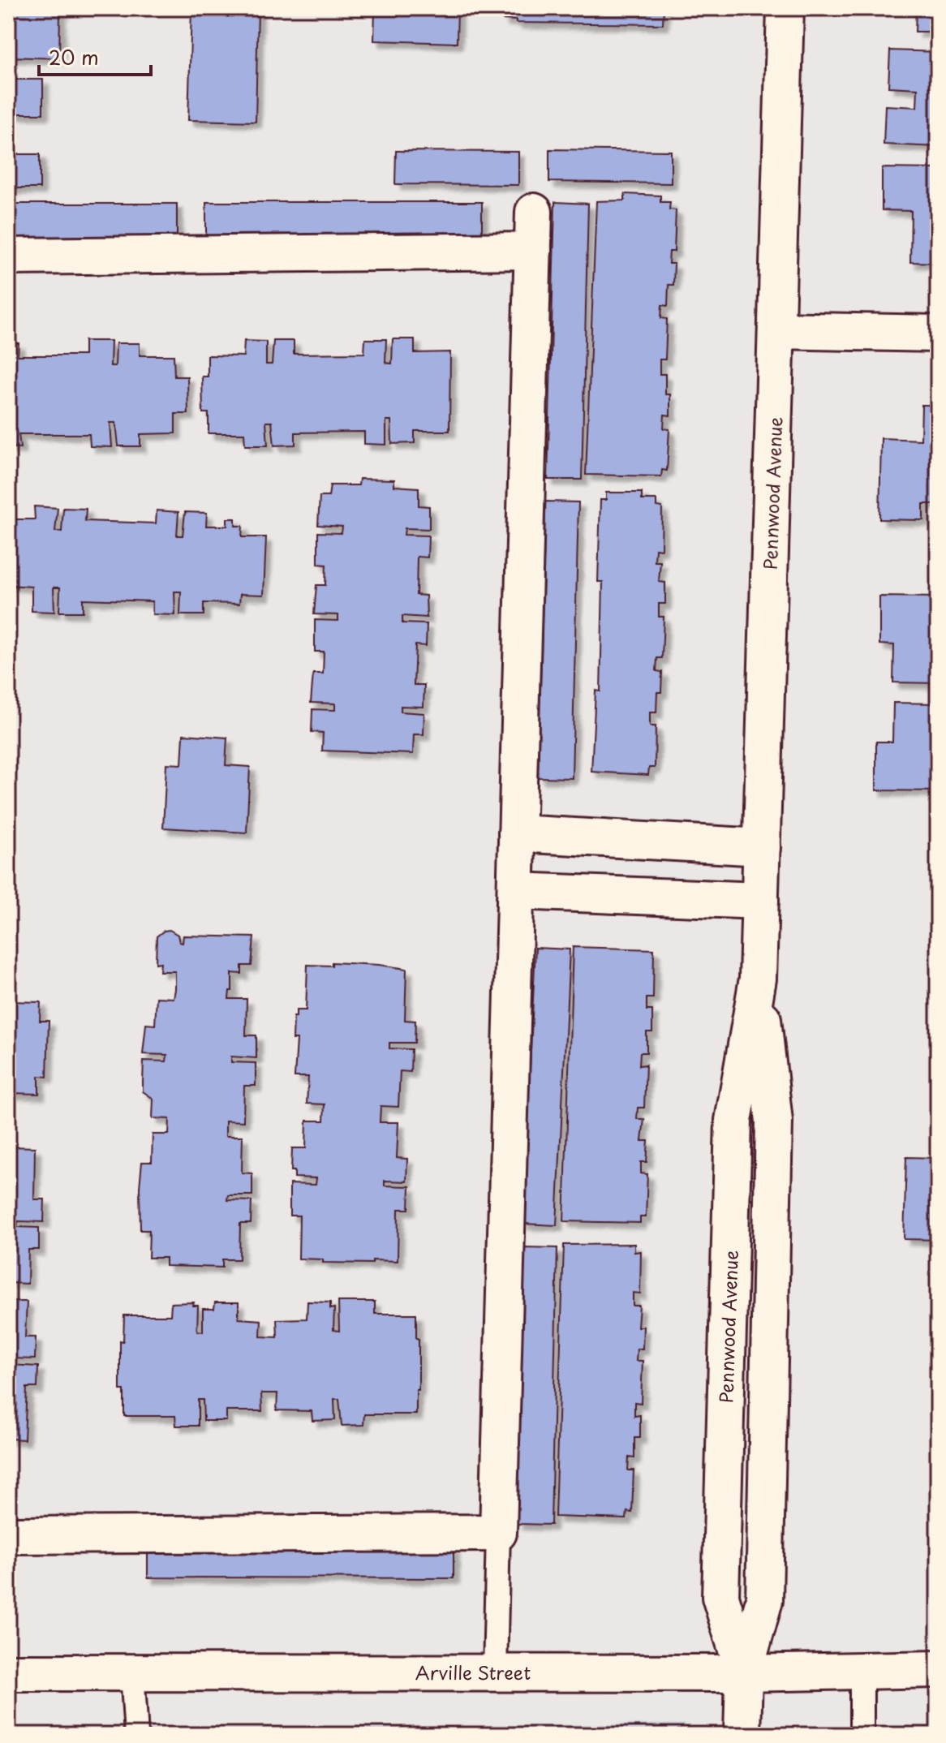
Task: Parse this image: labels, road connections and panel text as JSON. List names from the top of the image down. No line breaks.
{"streets":{"street":["Pennwood Avenue","Arville Street"]},"crossings":[["Pennwood Avenue","Arville Street"]],"scale_bar":"20 m"}
